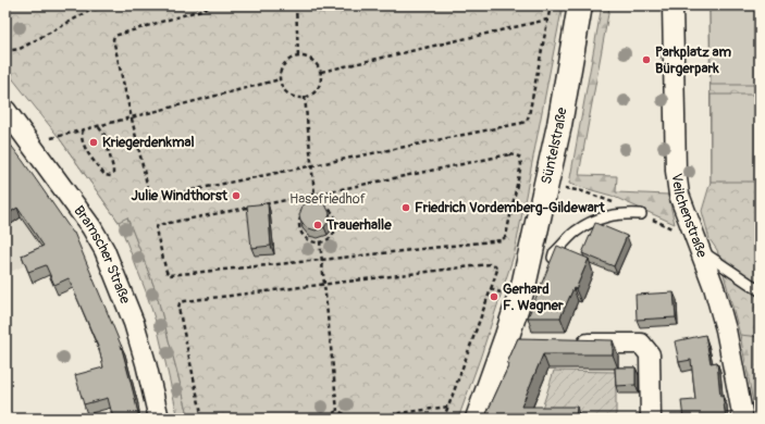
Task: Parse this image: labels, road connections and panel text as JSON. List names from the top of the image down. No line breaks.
{"streets":{"street":["Süntelstraße","Veilchenstraße","Bramscher Straße"]},"parks":["Hasefriedhof"],"places":["Parkplatz am Bürgerpark","Kriegerdenkmal","Julie Windthorst","Friedrich Vordemberg-Gildewart","Trauerhalle","Gerhard F. Wagner"]}
